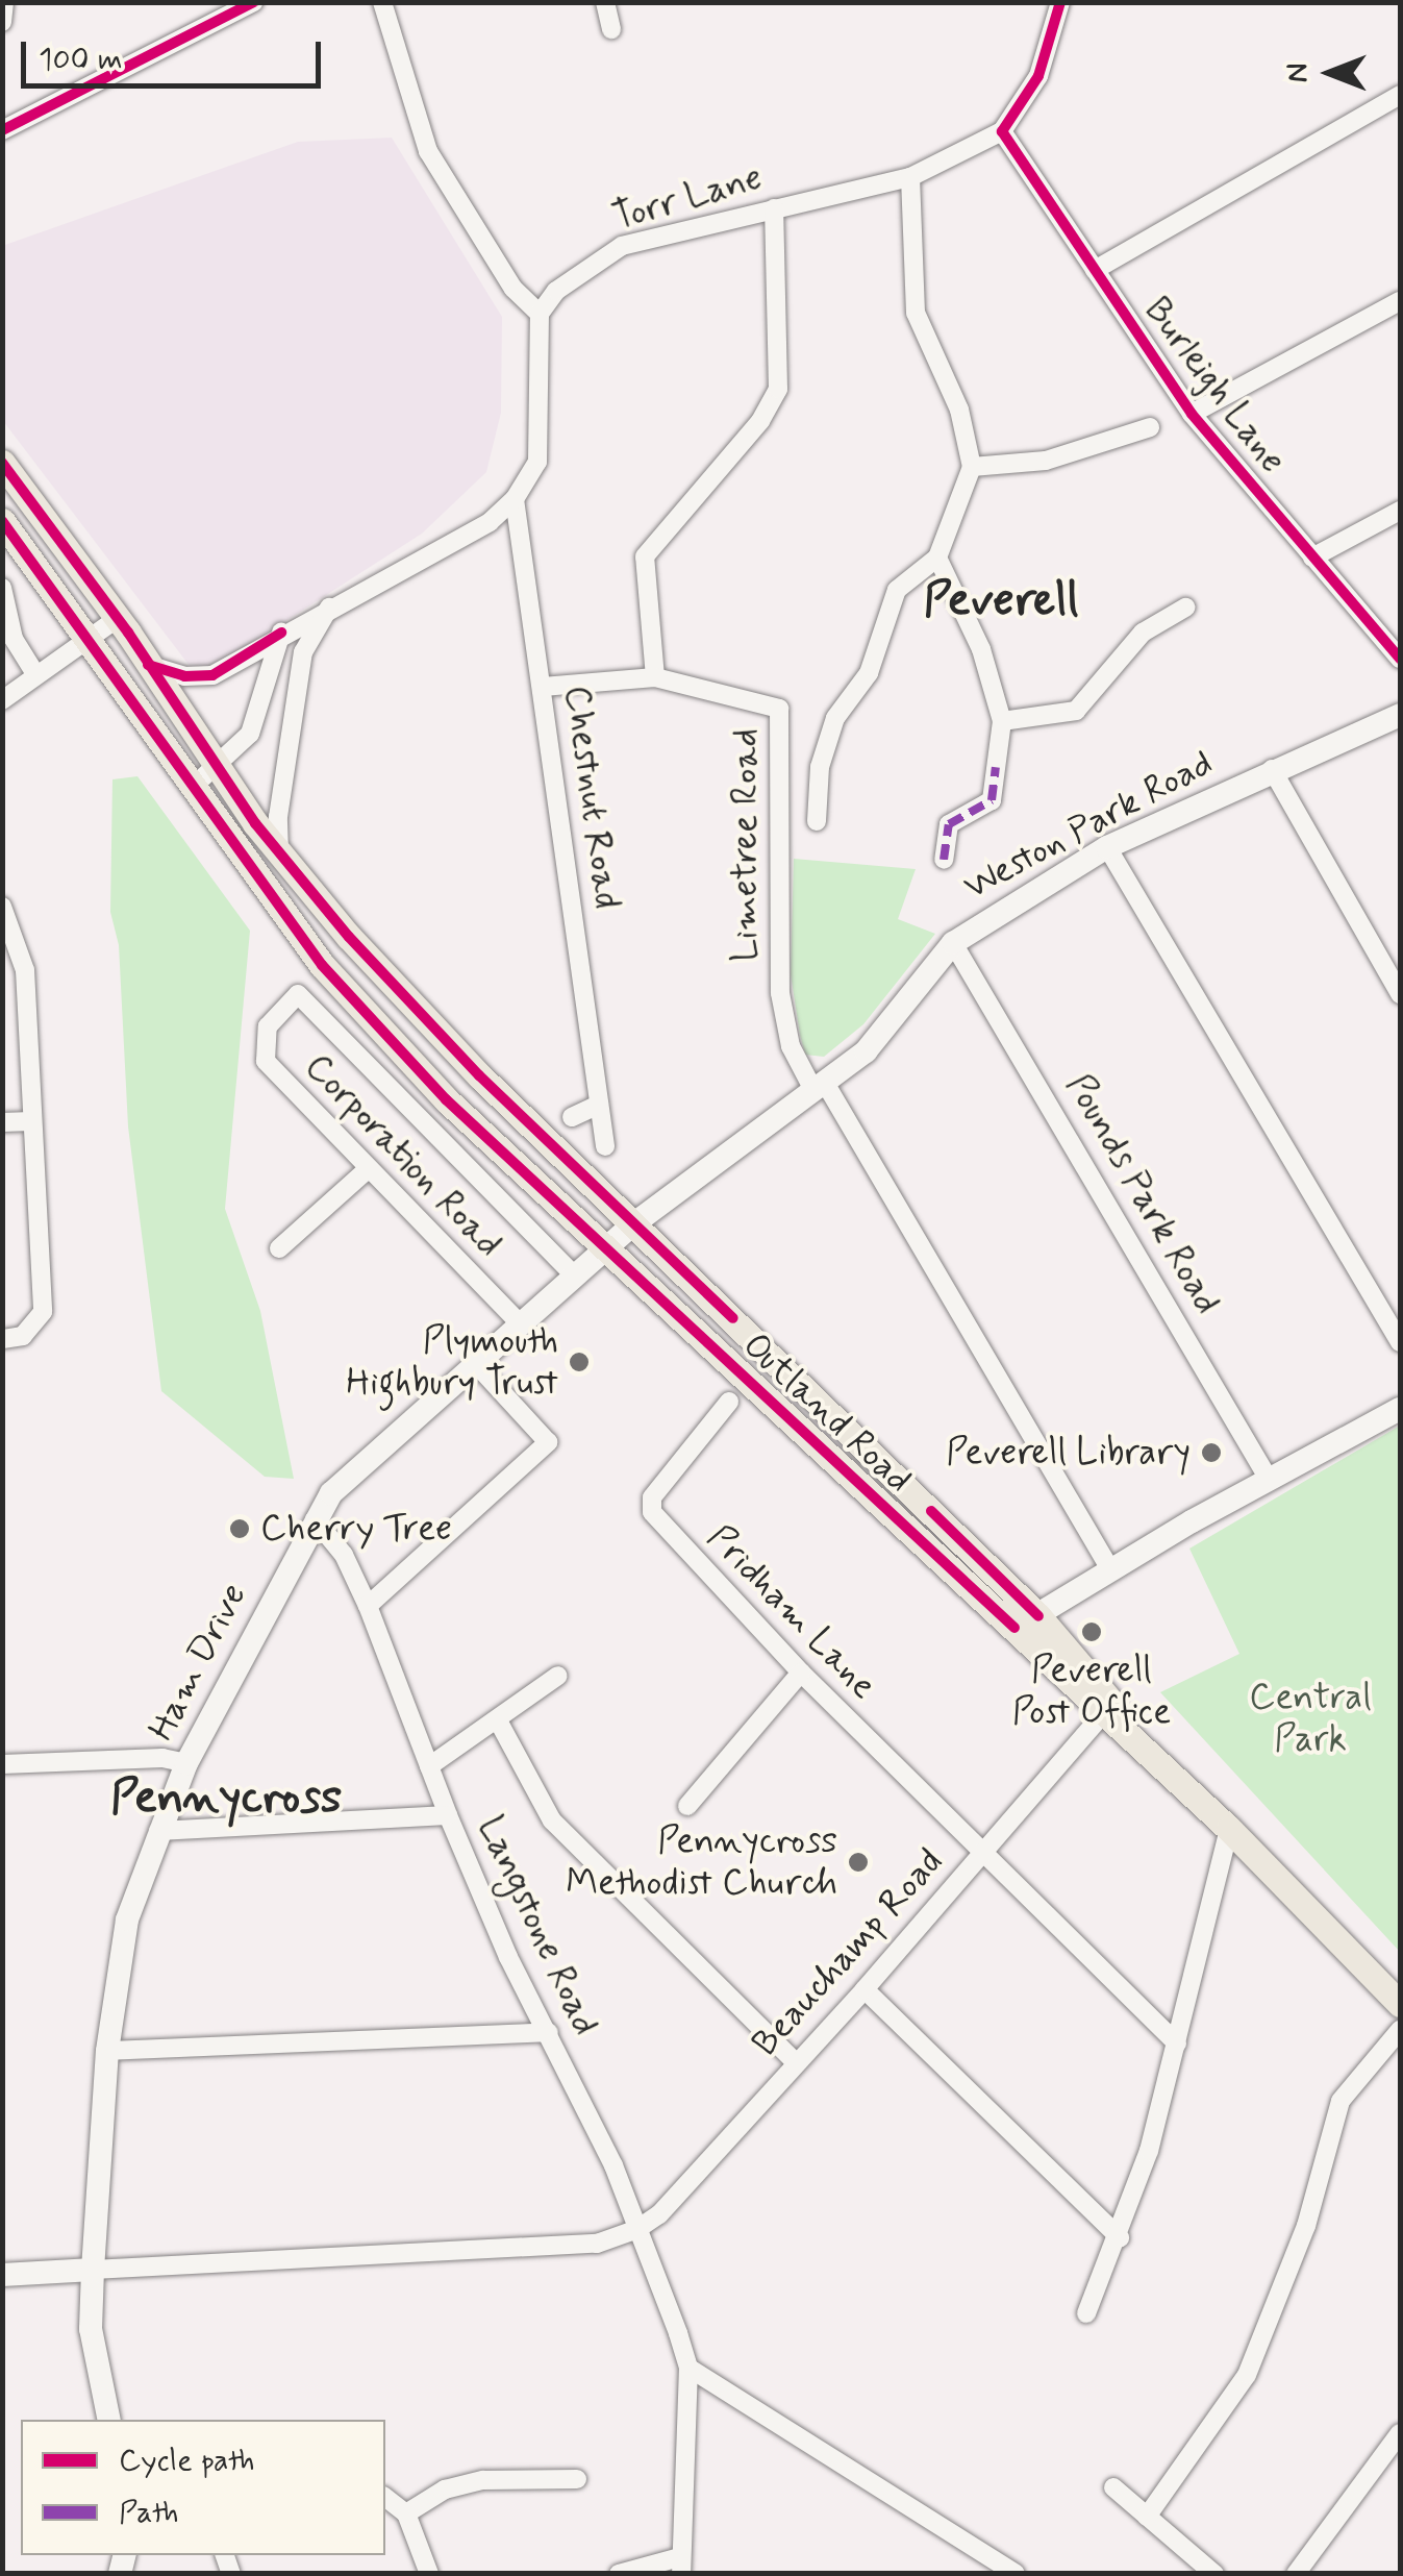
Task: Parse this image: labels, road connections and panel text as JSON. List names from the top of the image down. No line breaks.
{"streets":{"main road":["Outland Road"],"street":["Torr Lane","Burleigh Lane","Chestnut Road","Weston Park Road","Limetree Road","Corporation Road","Pounds Park Road","Pridham Lane","Ham Drive","Langstone Road","Beauchamp Road"]},"crossings":[["Torr Lane","Burleigh Lane"],["Chestnut Road","Limetree Road"],["Weston Park Road","Limetree Road"],["Weston Park Road","Pounds Park Road"],["Weston Park Road","Outland Road"],["Weston Park Road","Ham Drive"],["Corporation Road","Ham Drive"],["Outland Road","Ham Drive"],["Outland Road","Beauchamp Road"],["Pridham Lane","Beauchamp Road"],["Ham Drive","Langstone Road"],["Langstone Road","Beauchamp Road"]],"districts":["Peverell","Pennycross"],"parks":["Central Park"],"places":["Plymouth Highbury Trust","Peverell Library","Cherry Tree","Peverell Post Office","Pennycross Methodist Church"],"legend":["Cycle path","Path"],"scale_bar":"100 m","north":"left"}
